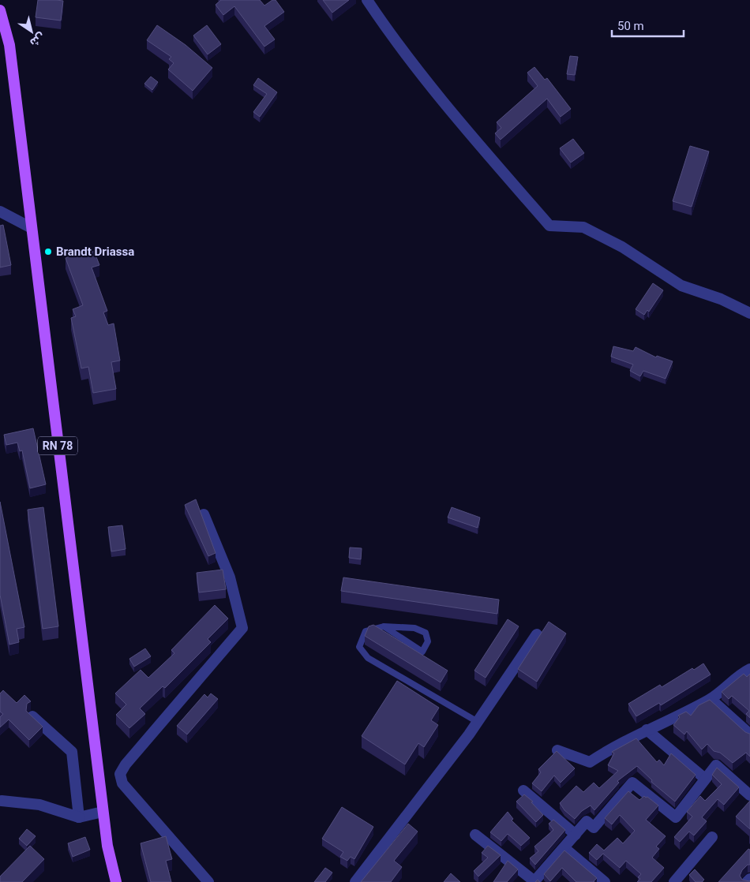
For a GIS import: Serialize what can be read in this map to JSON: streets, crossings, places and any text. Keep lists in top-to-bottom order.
{
  "streets": {
    "main road": ["RN 78"]
  },
  "places": ["Brandt Driassa"],
  "scale_bar": "50 m",
  "north": "bottom right"
}
